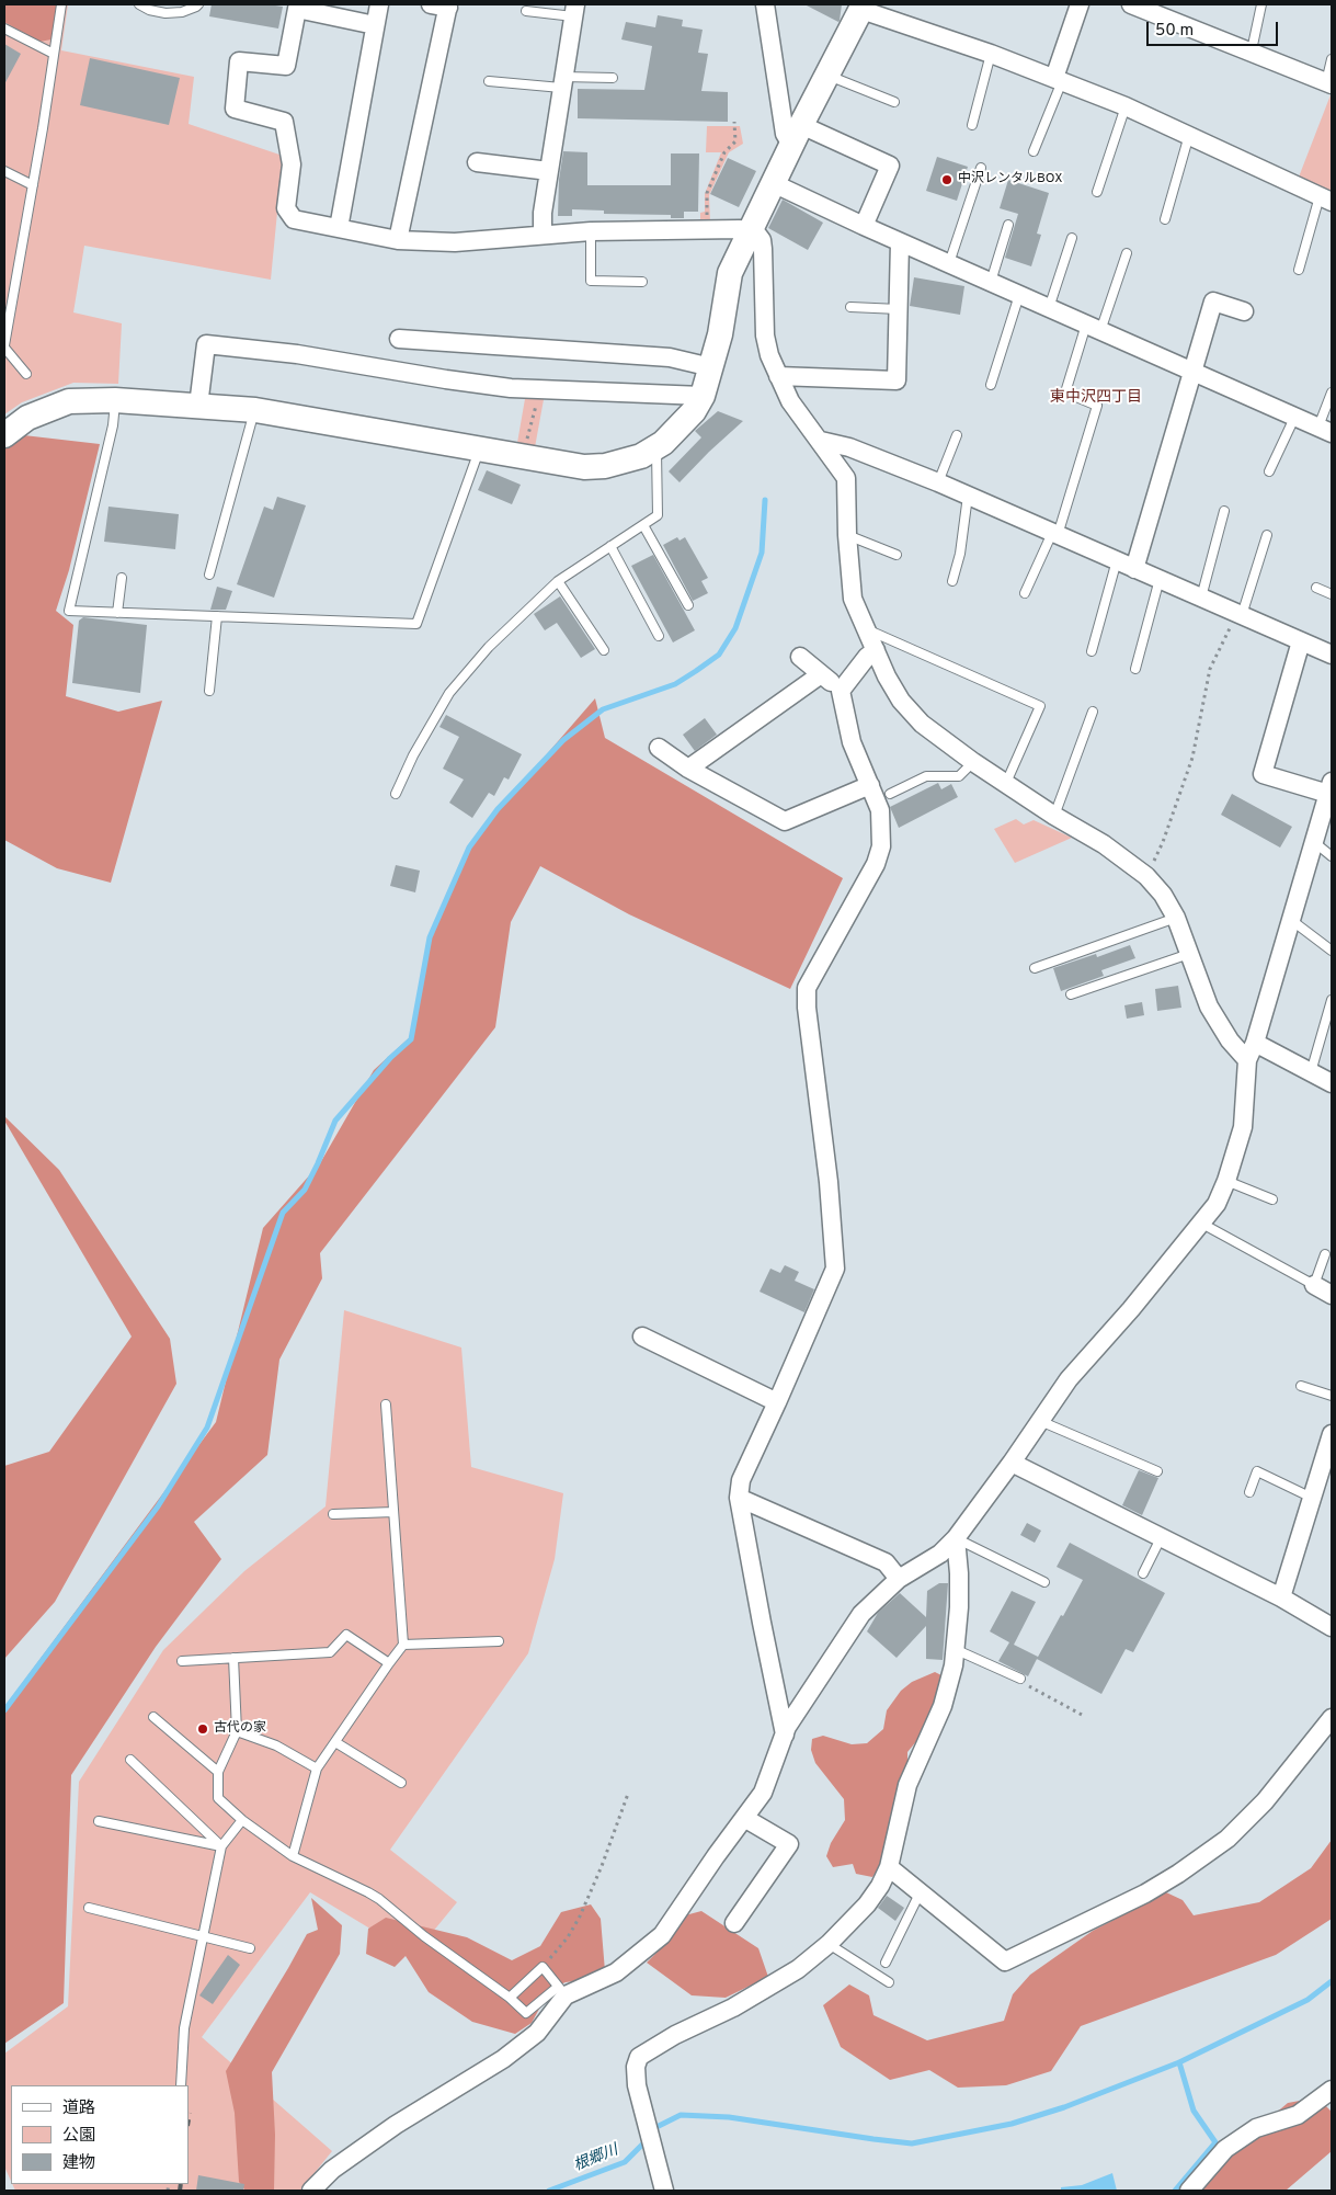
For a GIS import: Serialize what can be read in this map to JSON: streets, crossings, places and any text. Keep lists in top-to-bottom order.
{
  "districts": ["東中沢四丁目"],
  "water": ["根郷川"],
  "places": ["中沢レンタルBOX", "古代の家"],
  "legend": ["道路", "公園", "建物"],
  "scale_bar": "50 m"
}
